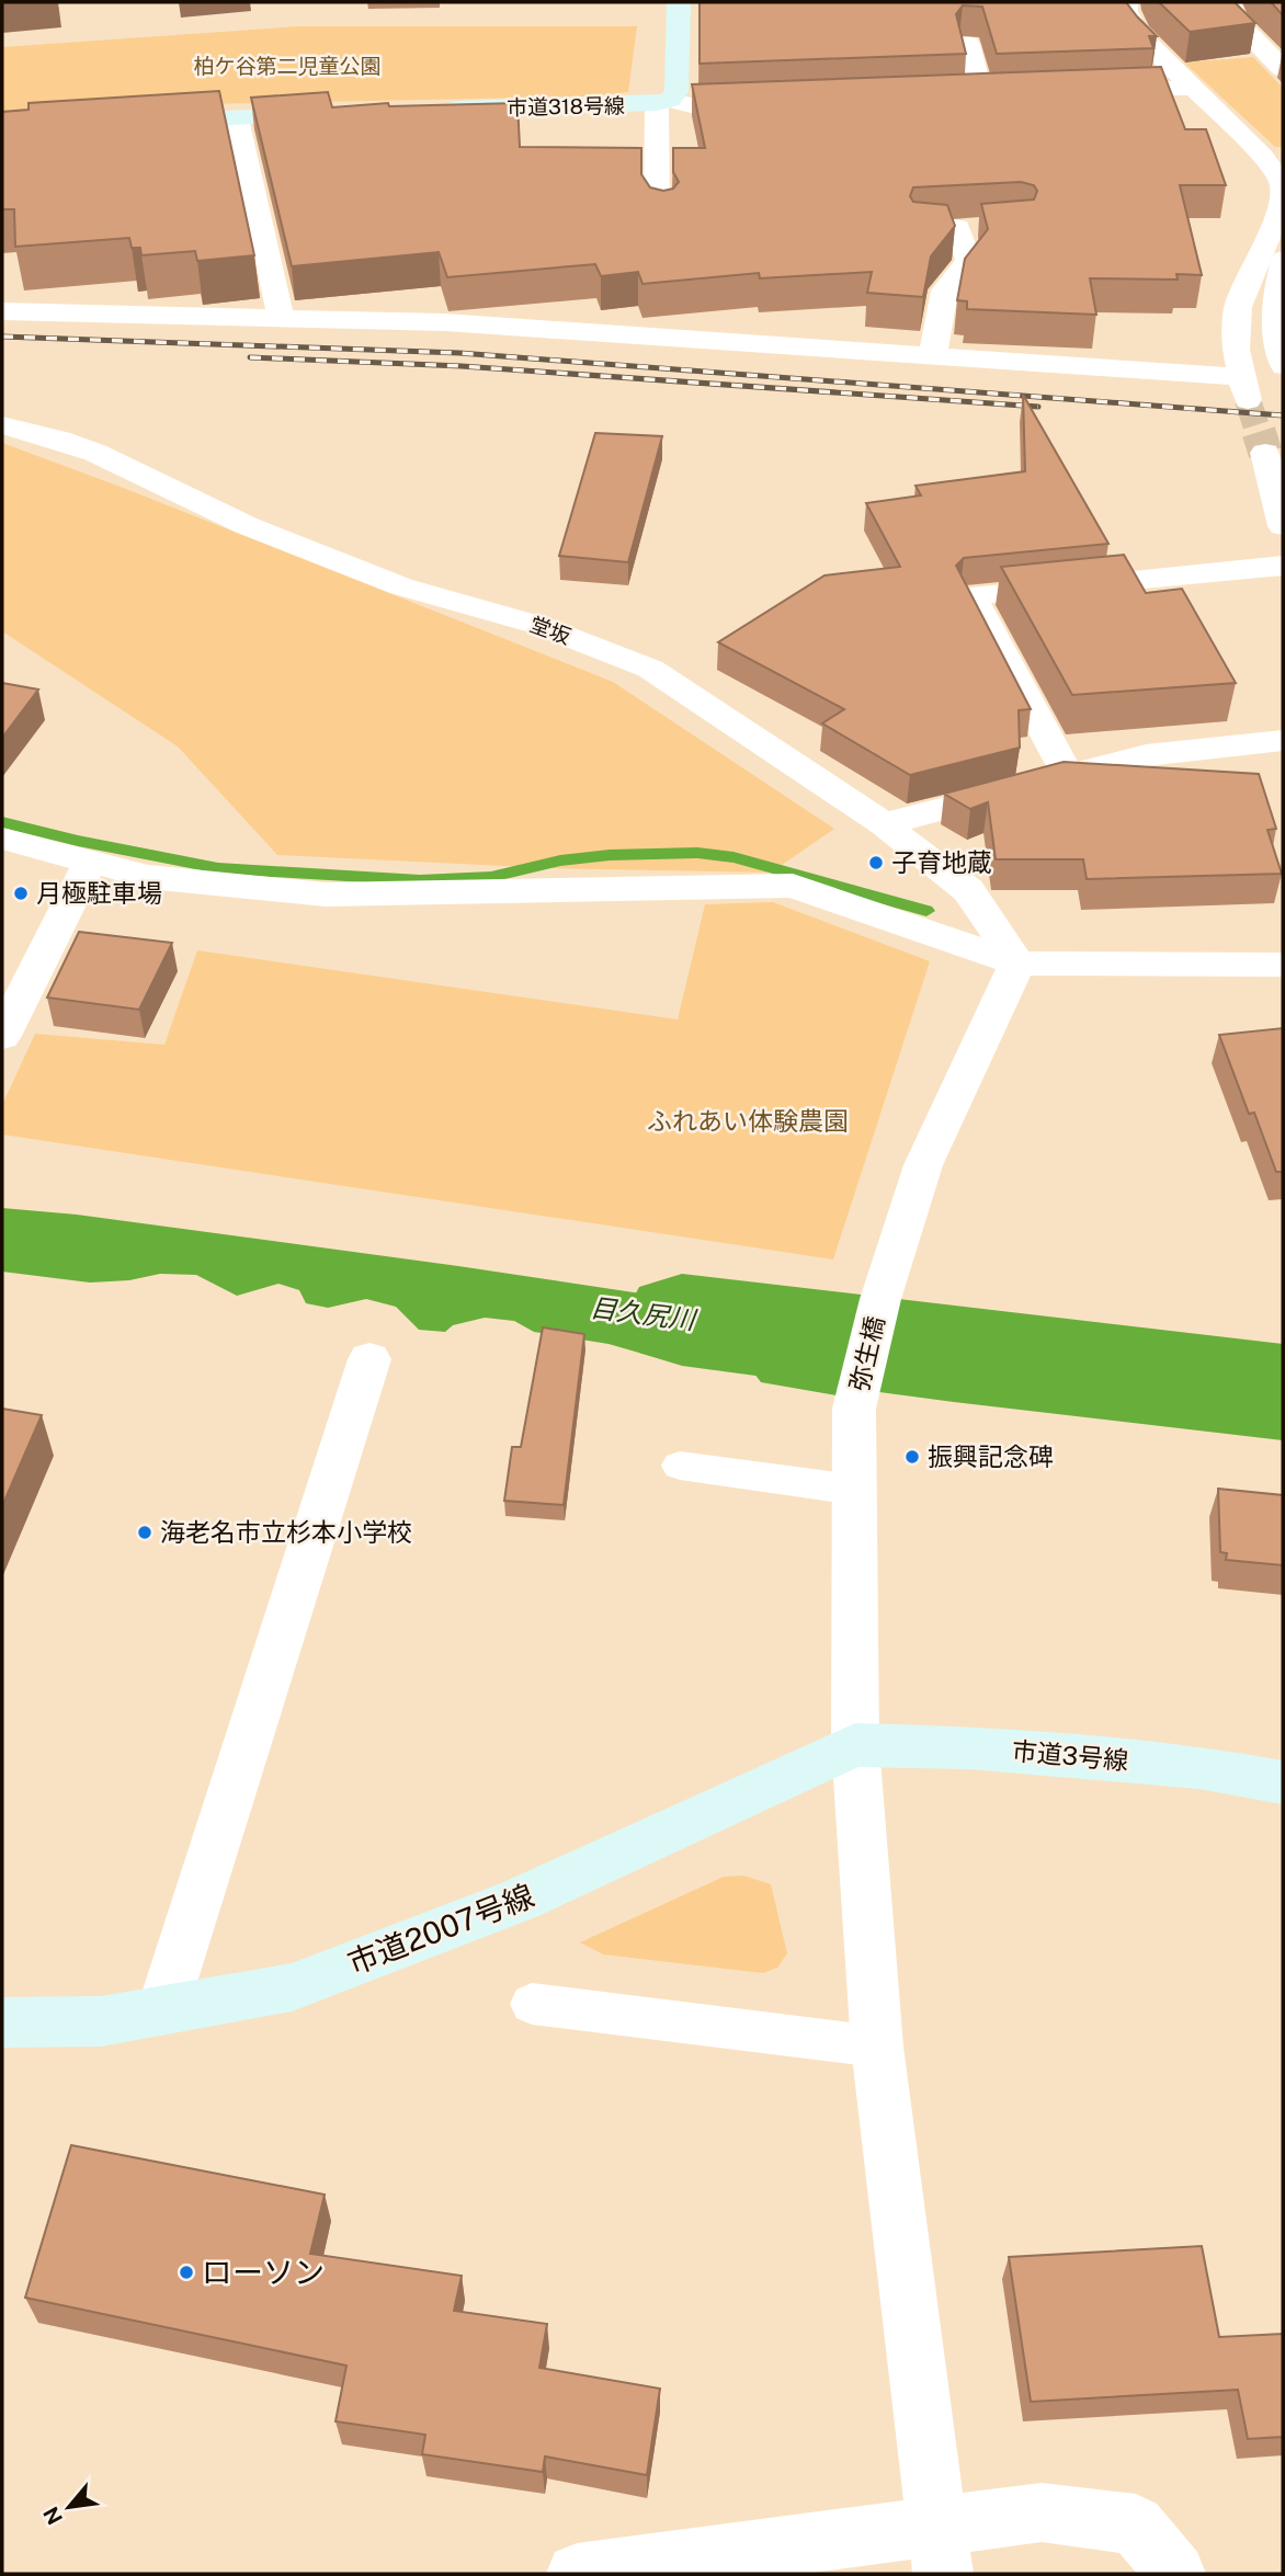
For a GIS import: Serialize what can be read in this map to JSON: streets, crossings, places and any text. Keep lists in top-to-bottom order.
{
  "streets": {
    "street": [
      "市道318号線",
      "堂坂",
      "弥生橋",
      "市道3号線",
      "市道2007号線"
    ]
  },
  "crossings": [
    ["堂坂", "弥生橋"],
    ["弥生橋", "市道3号線"],
    ["弥生橋", "市道2007号線"],
    ["市道3号線", "市道2007号線"]
  ],
  "water": ["目久尻川"],
  "parks": ["柏ケ谷第二児童公園", "ふれあい体験農園"],
  "places": [
    "子育地蔵",
    "月極駐車場",
    "振興記念碑",
    "海老名市立杉本小学校",
    "ローソン"
  ],
  "north": "bottom left"
}
